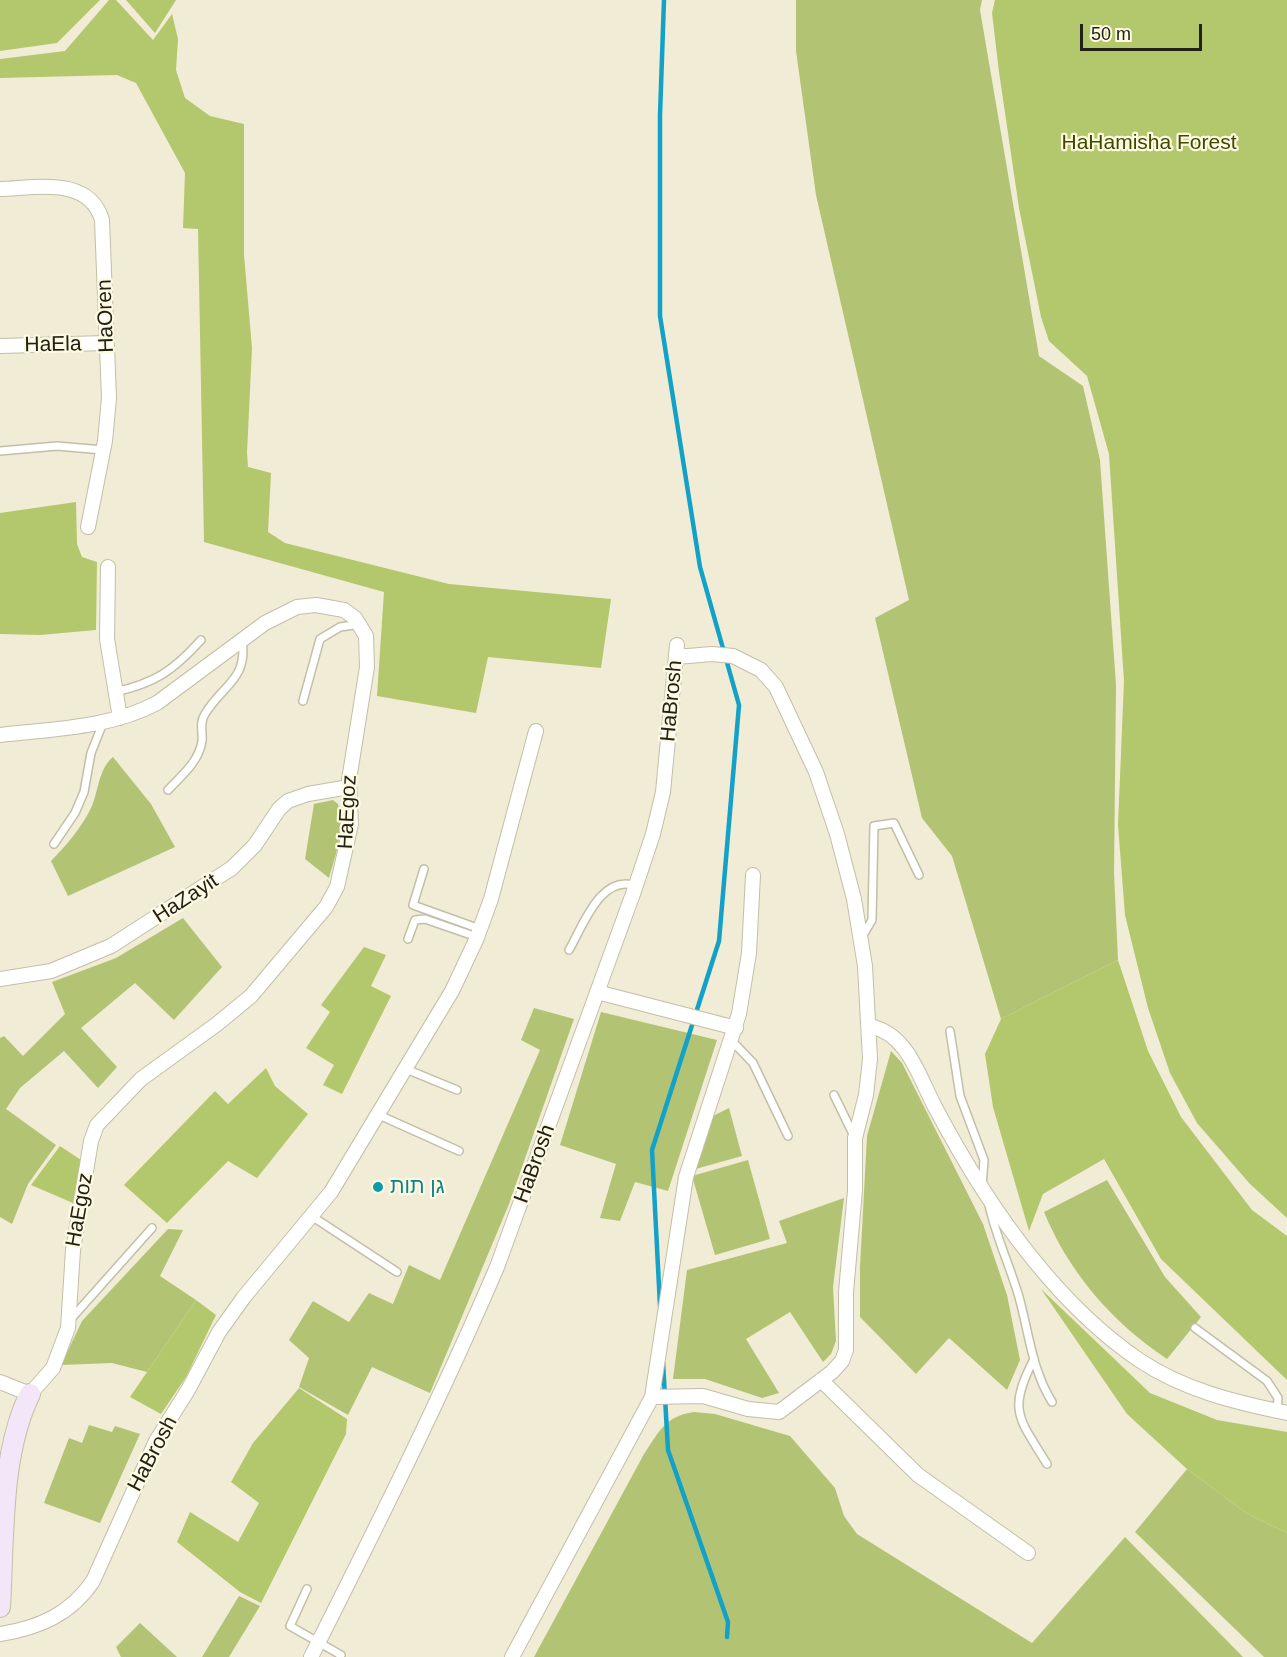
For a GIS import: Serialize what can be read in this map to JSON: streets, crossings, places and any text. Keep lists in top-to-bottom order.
{
  "streets": {
    "street": [
      "HaOren",
      "HaEla",
      "HaBrosh",
      "HaEgoz",
      "HaZayit"
    ]
  },
  "crossings": [
    ["HaOren", "HaEla"],
    ["HaEgoz", "HaZayit"]
  ],
  "parks": ["HaHamisha Forest"],
  "places": ["גן תות"],
  "scale_bar": "50 m"
}
